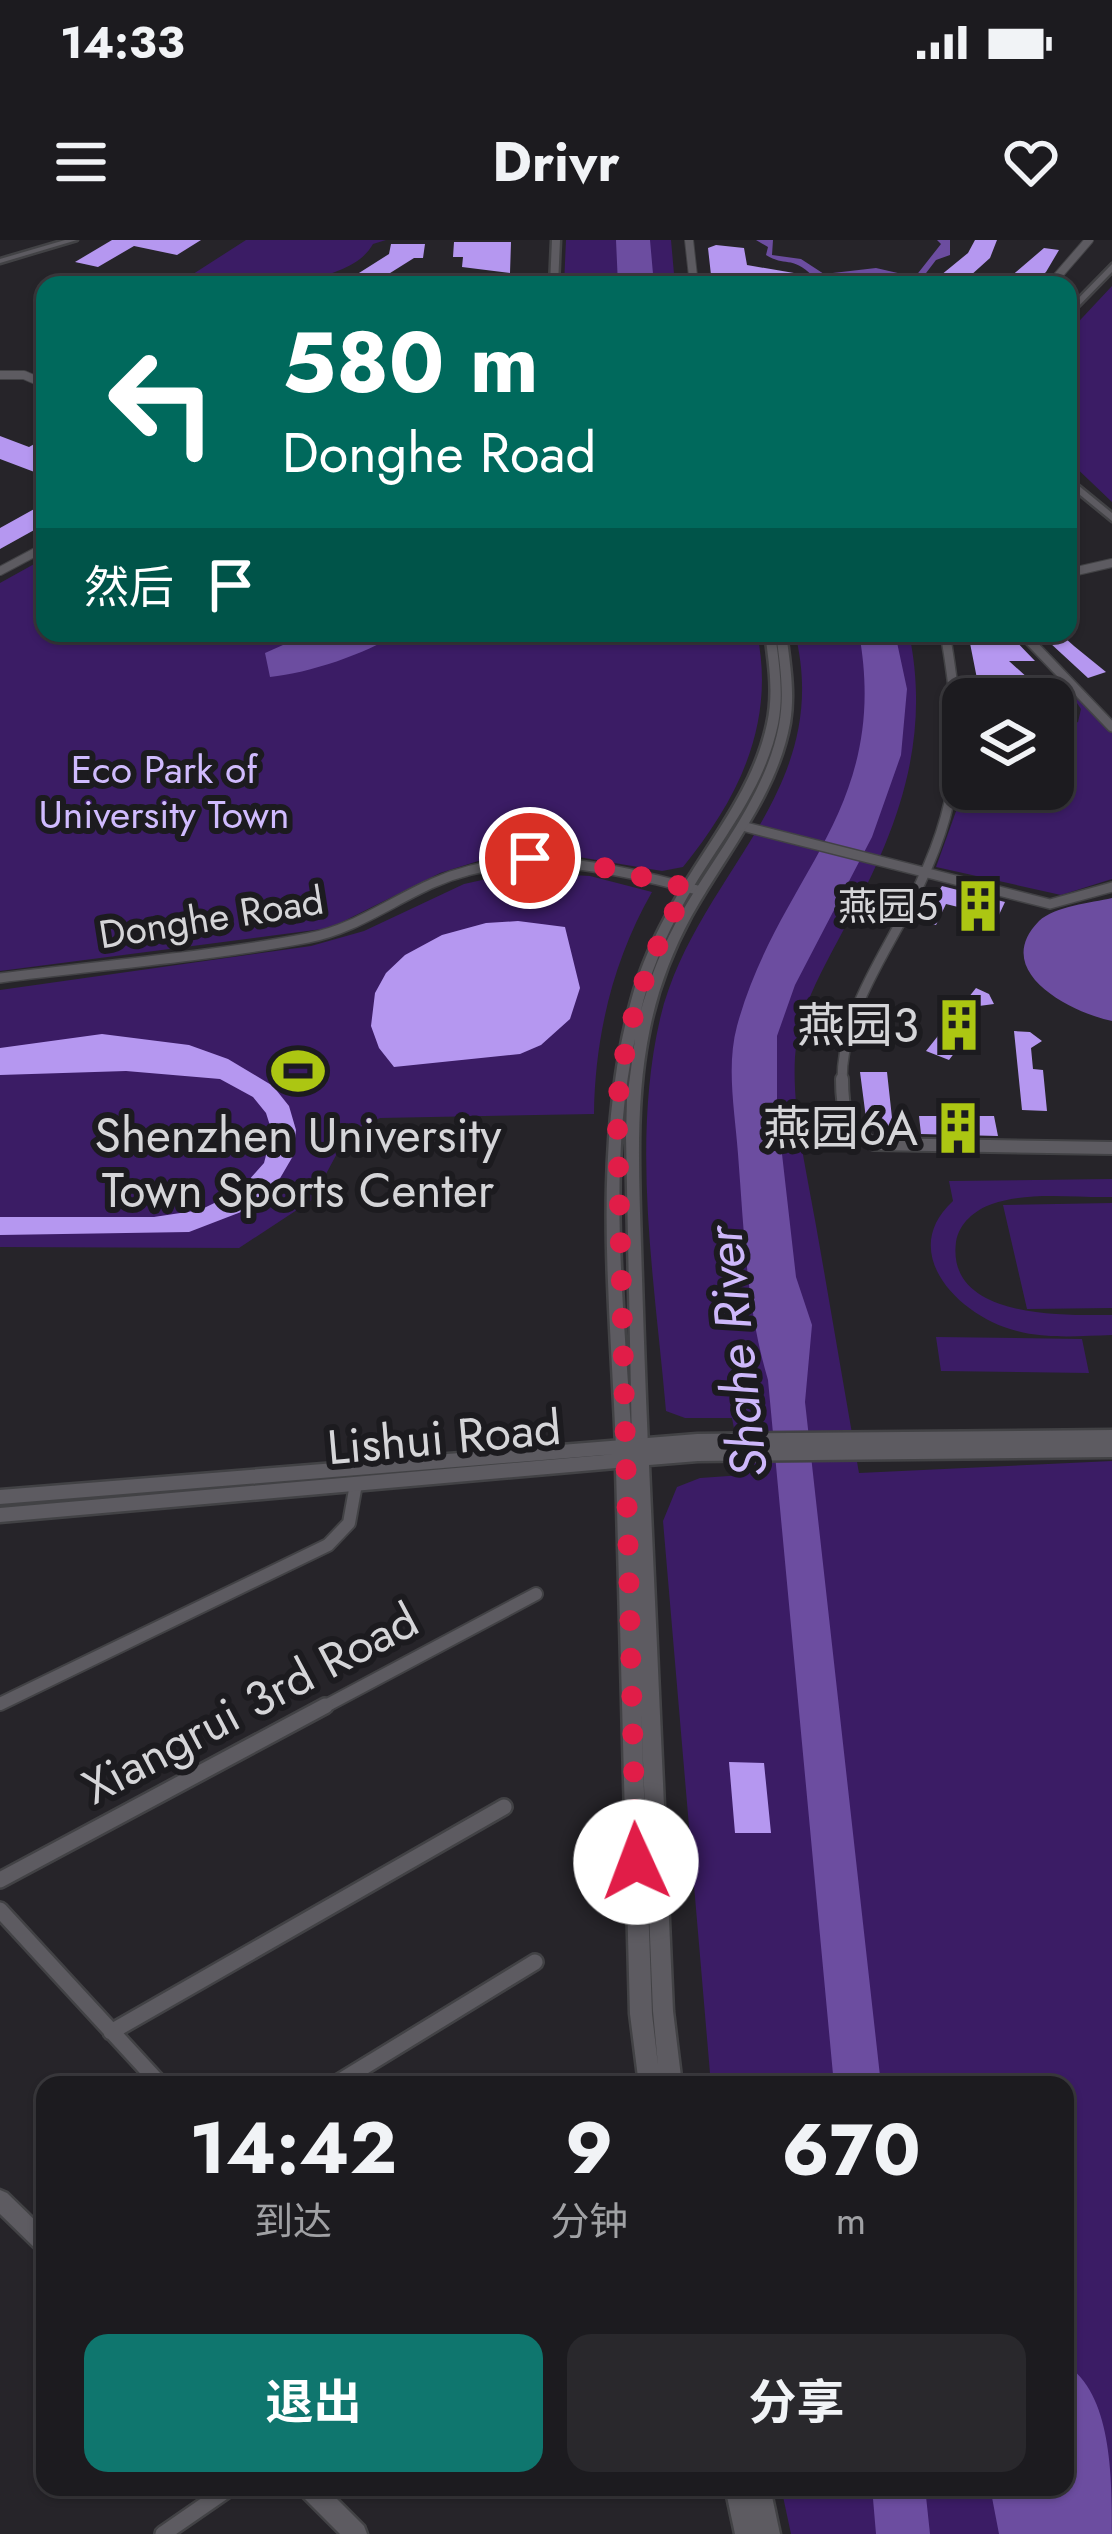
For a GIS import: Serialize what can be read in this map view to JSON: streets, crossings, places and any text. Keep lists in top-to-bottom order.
{
  "streets": {
    "main road": ["Lishui Road"],
    "street": ["Donghe Road", "Xiangrui 3rd Road"]
  },
  "water": ["Shahe River"],
  "parks": ["Eco Park of University Town"],
  "places": {
    "building": ["燕园5", "燕园3", "燕园6A"],
    "sports": ["Shenzhen University Town Sports Center"]
  },
  "page": {
    "status": "14:33",
    "header": "Drivr",
    "turn": ["580 m", "Donghe Road"],
    "then": "然后",
    "eta": [
      "14:42",
      "到达",
      "9",
      "分钟",
      "670",
      "m"
    ],
    "buttons": ["退出", "分享"]
  }
}
